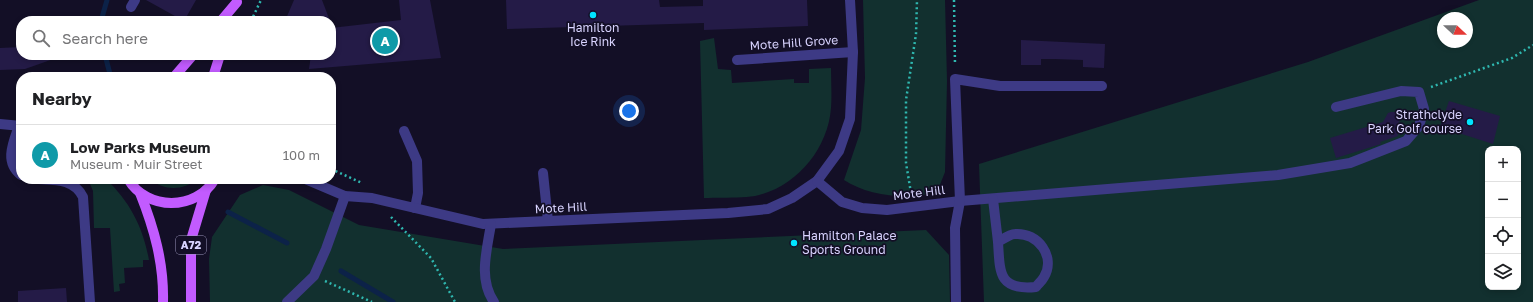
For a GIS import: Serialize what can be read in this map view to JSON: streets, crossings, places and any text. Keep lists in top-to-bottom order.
{
  "streets": {
    "main road": ["A72"],
    "street": ["Mote Hill Grove", "Mote Hill"]
  },
  "crossings": [
    ["Mote Hill Grove", "Mote Hill"]
  ],
  "places": ["Hamilton Ice Rink", "Strathclyde Park Golf course", "Hamilton Palace Sports Ground"],
  "north": "right",
  "page": {
    "search": "Search here",
    "pins": "A",
    "heading": "Nearby",
    "list": [
      {
        "mark": "A",
        "name": "Low Parks Museum",
        "note": "Museum · Muir Street",
        "value": "100 m"
      }
    ],
    "map_buttons": ["+", "−"]
  }
}
